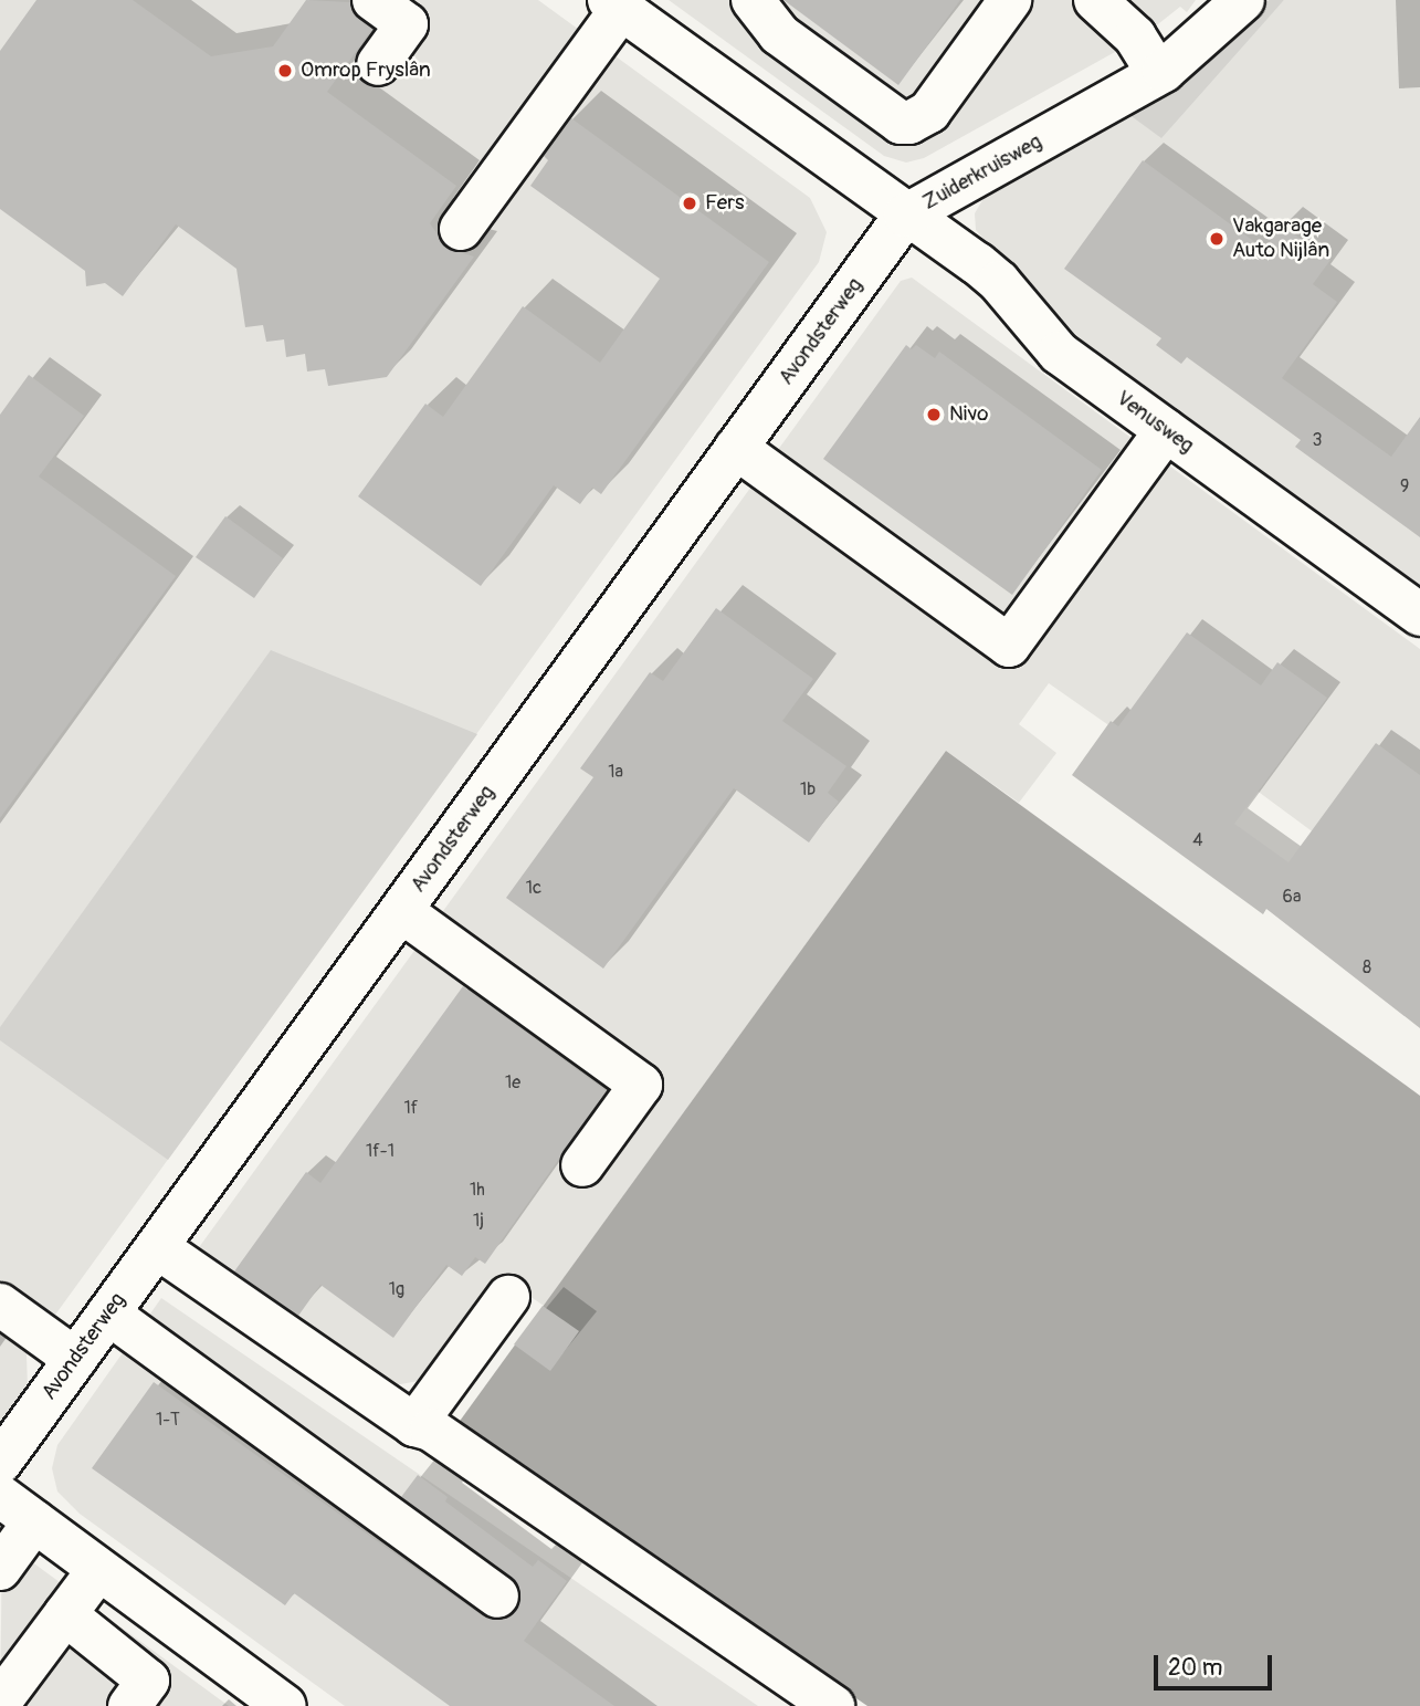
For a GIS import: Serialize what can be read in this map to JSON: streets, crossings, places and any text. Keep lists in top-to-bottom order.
{
  "streets": {
    "street": ["Zuiderkruisweg", "Avondsterweg", "Venusweg"]
  },
  "crossings": [
    ["Zuiderkruisweg", "Avondsterweg"],
    ["Zuiderkruisweg", "Venusweg"],
    ["Avondsterweg", "Venusweg"]
  ],
  "places": [
    "Omrop Fryslân",
    "Fers",
    "Vakgarage Auto Nijlân",
    "Nivo"
  ],
  "house_numbers": [
    "3",
    "9",
    "1a",
    "1b",
    "4",
    "1c",
    "6a",
    "8",
    "1e",
    "1f",
    "1f-1",
    "1h",
    "1j",
    "1g",
    "1-T"
  ],
  "scale_bar": "20 m"
}
